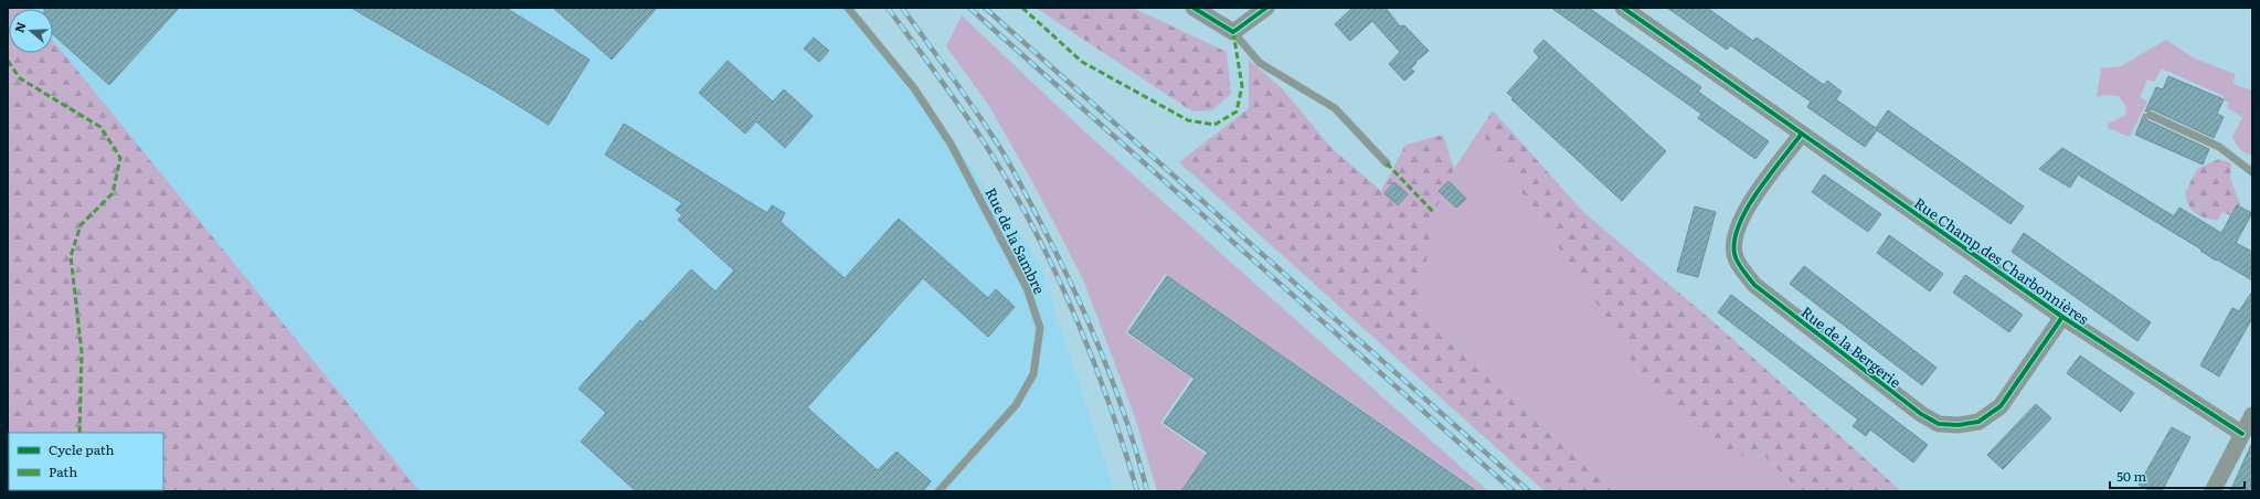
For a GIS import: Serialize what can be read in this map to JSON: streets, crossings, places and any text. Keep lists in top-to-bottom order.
{
  "streets": {
    "street": ["Rue Champ des Charbonnières", "Rue de la Bergerie"],
    "lane": ["Rue de la Sambre"]
  },
  "crossings": [
    ["Rue Champ des Charbonnières", "Rue de la Bergerie"]
  ],
  "legend": ["Cycle path", "Path"],
  "scale_bar": "50 m",
  "north": "left"
}
